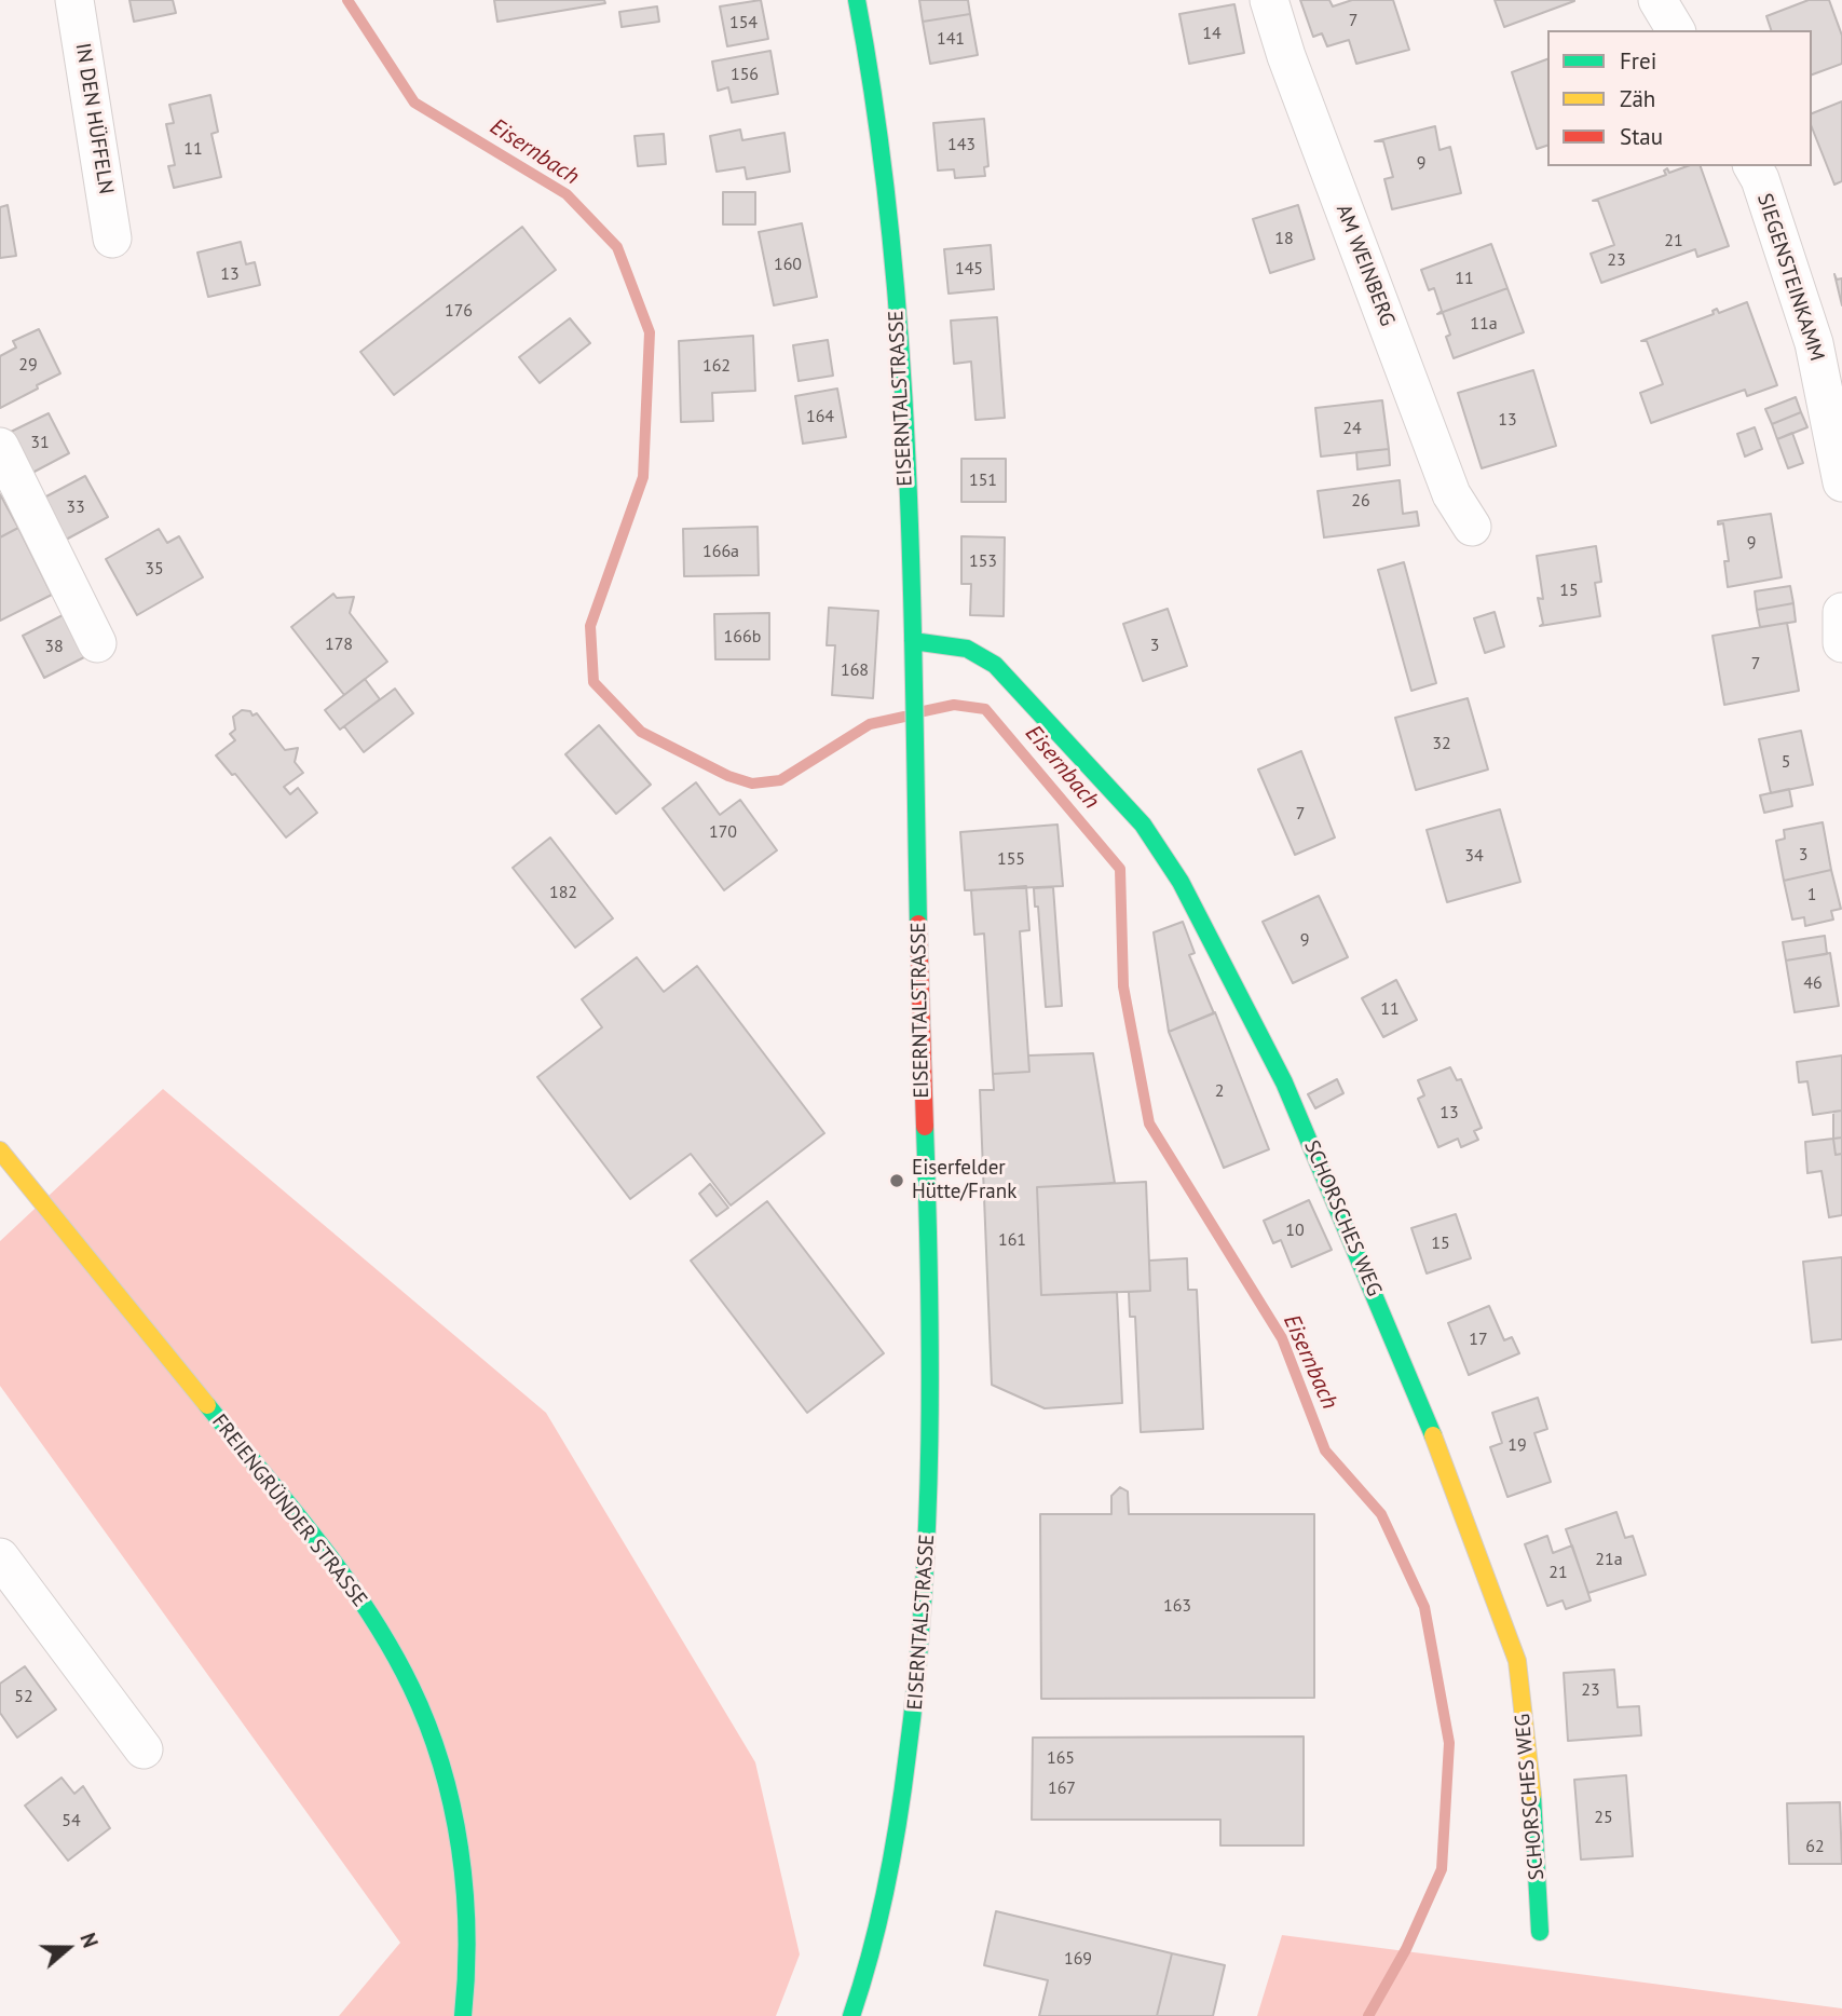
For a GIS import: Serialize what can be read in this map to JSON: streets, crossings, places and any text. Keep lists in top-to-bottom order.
{
  "streets": {
    "main road": ["EISERNTALSTRASSE", "SCHORSCHES WEG", "FREIENGRÜNDER STRASSE"],
    "street": ["IN DEN HÜFFELN", "AM WEINBERG", "SIEGENSTEINKAMM"]
  },
  "crossings": [
    ["EISERNTALSTRASSE", "SCHORSCHES WEG"]
  ],
  "water": ["Eisernbach"],
  "places": ["Eiserfelder Hütte/Frank"],
  "house_numbers": [
    "7",
    "154",
    "14",
    "141",
    "156",
    "143",
    "11",
    "9",
    "18",
    "21",
    "23",
    "160",
    "145",
    "13",
    "11",
    "176",
    "11a",
    "29",
    "162",
    "164",
    "13",
    "24",
    "31",
    "151",
    "26",
    "33",
    "9",
    "166a",
    "153",
    "35",
    "15",
    "166b",
    "178",
    "3",
    "38",
    "7",
    "168",
    "32",
    "5",
    "7",
    "170",
    "3",
    "34",
    "155",
    "182",
    "1",
    "9",
    "46",
    "11",
    "2",
    "13",
    "10",
    "161",
    "15",
    "17",
    "19",
    "21a",
    "21",
    "163",
    "23",
    "52",
    "165",
    "167",
    "25",
    "54",
    "62",
    "169"
  ],
  "legend": ["Frei", "Zäh", "Stau"],
  "north": "right"
}
